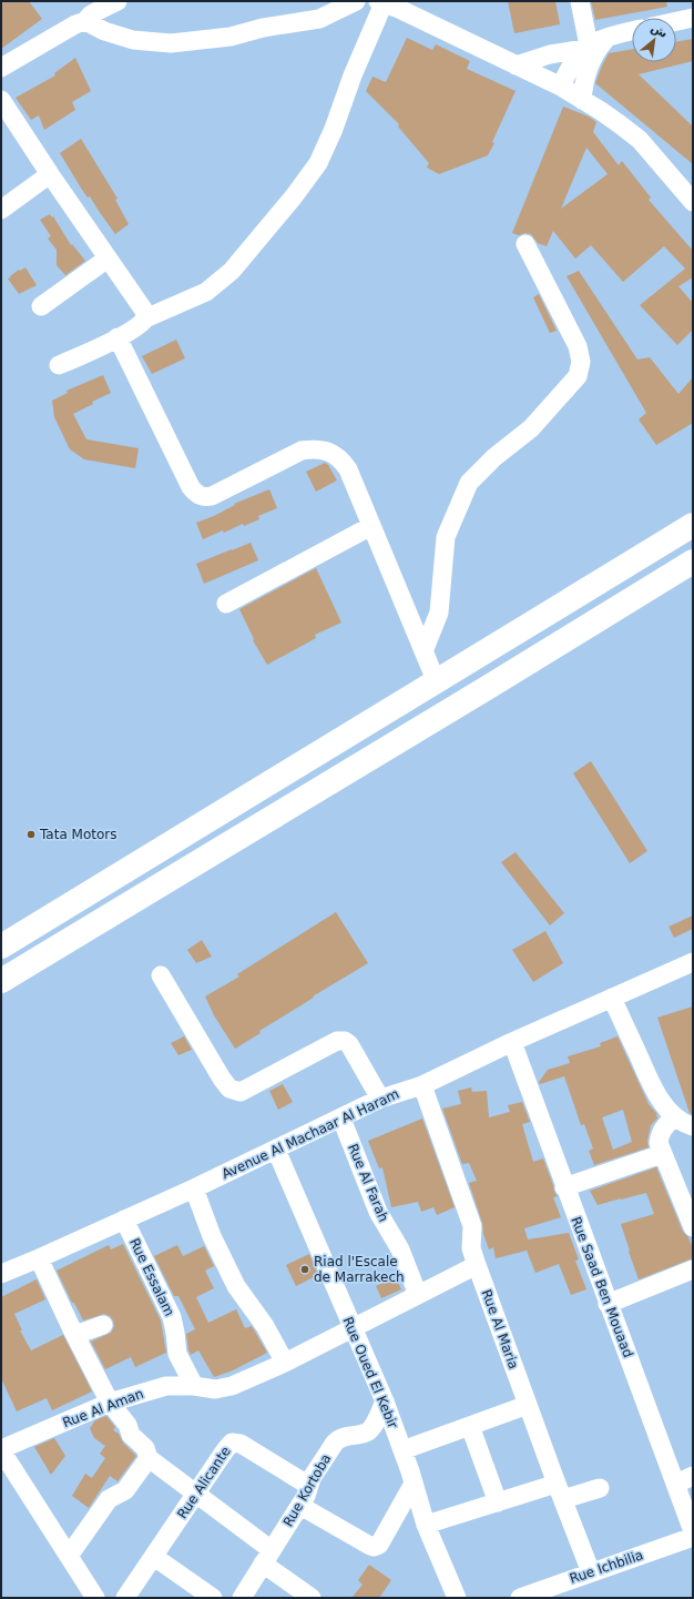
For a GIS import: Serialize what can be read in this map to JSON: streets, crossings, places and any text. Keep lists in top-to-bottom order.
{
  "streets": {
    "street": [
      "Avenue Al Machaar Al Haram",
      "Rue Al Farah",
      "Rue Essalam",
      "Rue Saad Ben Mouaad",
      "Rue Al Maria",
      "Rue Oued El Kebir",
      "Rue Al Aman",
      "Rue Alicante",
      "Rue Kortoba",
      "Rue Ichbilia"
    ]
  },
  "crossings": [
    ["Avenue Al Machaar Al Haram", "Rue Al Farah"],
    ["Avenue Al Machaar Al Haram", "Rue Essalam"],
    ["Avenue Al Machaar Al Haram", "Rue Saad Ben Mouaad"],
    ["Avenue Al Machaar Al Haram", "Rue Al Maria"],
    ["Avenue Al Machaar Al Haram", "Rue Oued El Kebir"],
    ["Rue Al Farah", "Rue Al Aman"],
    ["Rue Essalam", "Rue Al Aman"],
    ["Rue Al Maria", "Rue Al Aman"],
    ["Rue Al Maria", "Rue Ichbilia"],
    ["Rue Oued El Kebir", "Rue Al Aman"],
    ["Rue Oued El Kebir", "Rue Kortoba"],
    ["Rue Alicante", "Rue Kortoba"]
  ],
  "places": ["Tata Motors", "Riad l'Escale de Marrakech"],
  "north": "top right"
}
